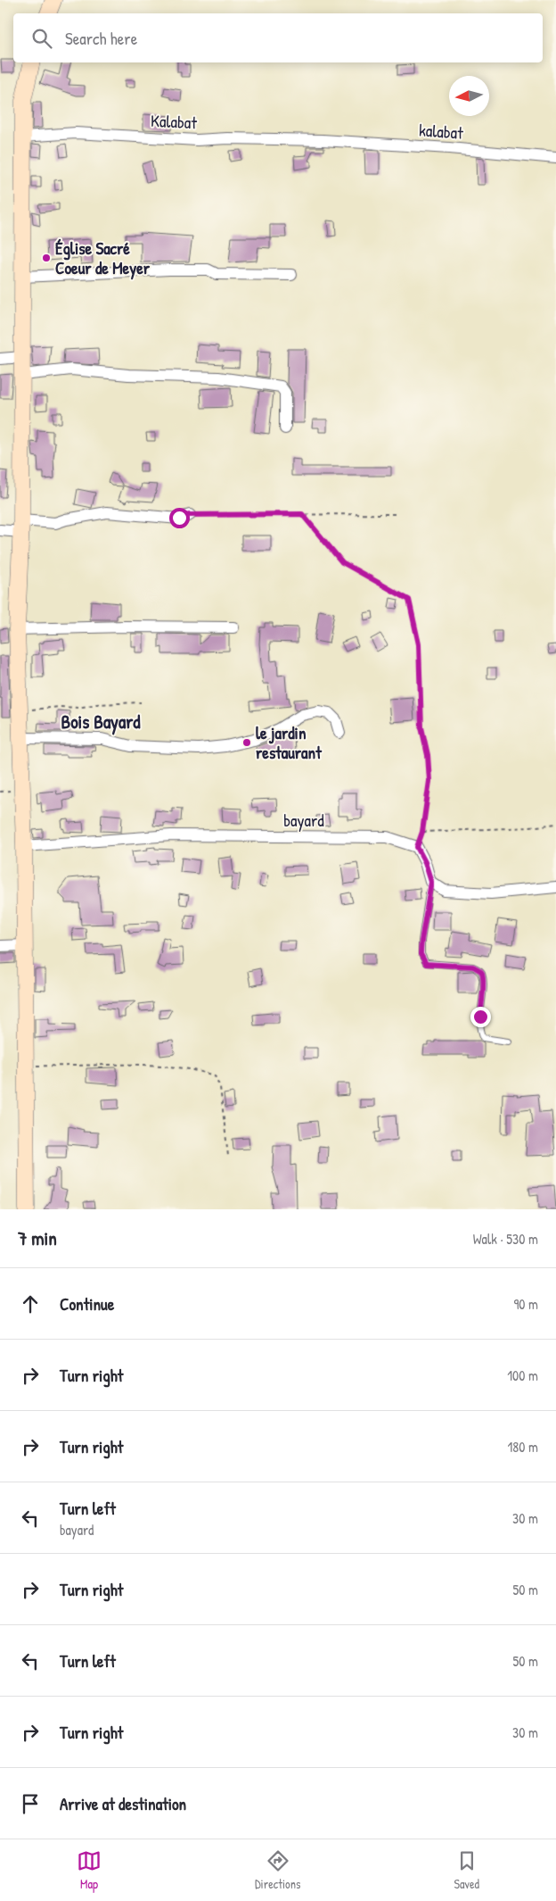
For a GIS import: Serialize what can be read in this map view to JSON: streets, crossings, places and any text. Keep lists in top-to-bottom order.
{
  "streets": {
    "street": ["Kalabat", "kalabat", "bayard"]
  },
  "crossings": [
    ["Kalabat", "kalabat"]
  ],
  "districts": ["Bois Bayard"],
  "places": ["Église Sacré Coeur de Meyer", "le jardin restaurant"],
  "north": "left",
  "page": {
    "search": "Search here",
    "heading": ["7 min", "Walk · 530 m"],
    "list": [
      ["Continue", "90 m"],
      ["Turn right", "100 m"],
      ["Turn right", "180 m"],
      ["Turn left", "bayard", "30 m"],
      ["Turn right", "50 m"],
      ["Turn left", "50 m"],
      ["Turn right", "30 m"],
      "Arrive at destination"
    ],
    "nav": ["Map", "Directions", "Saved"]
  }
}
